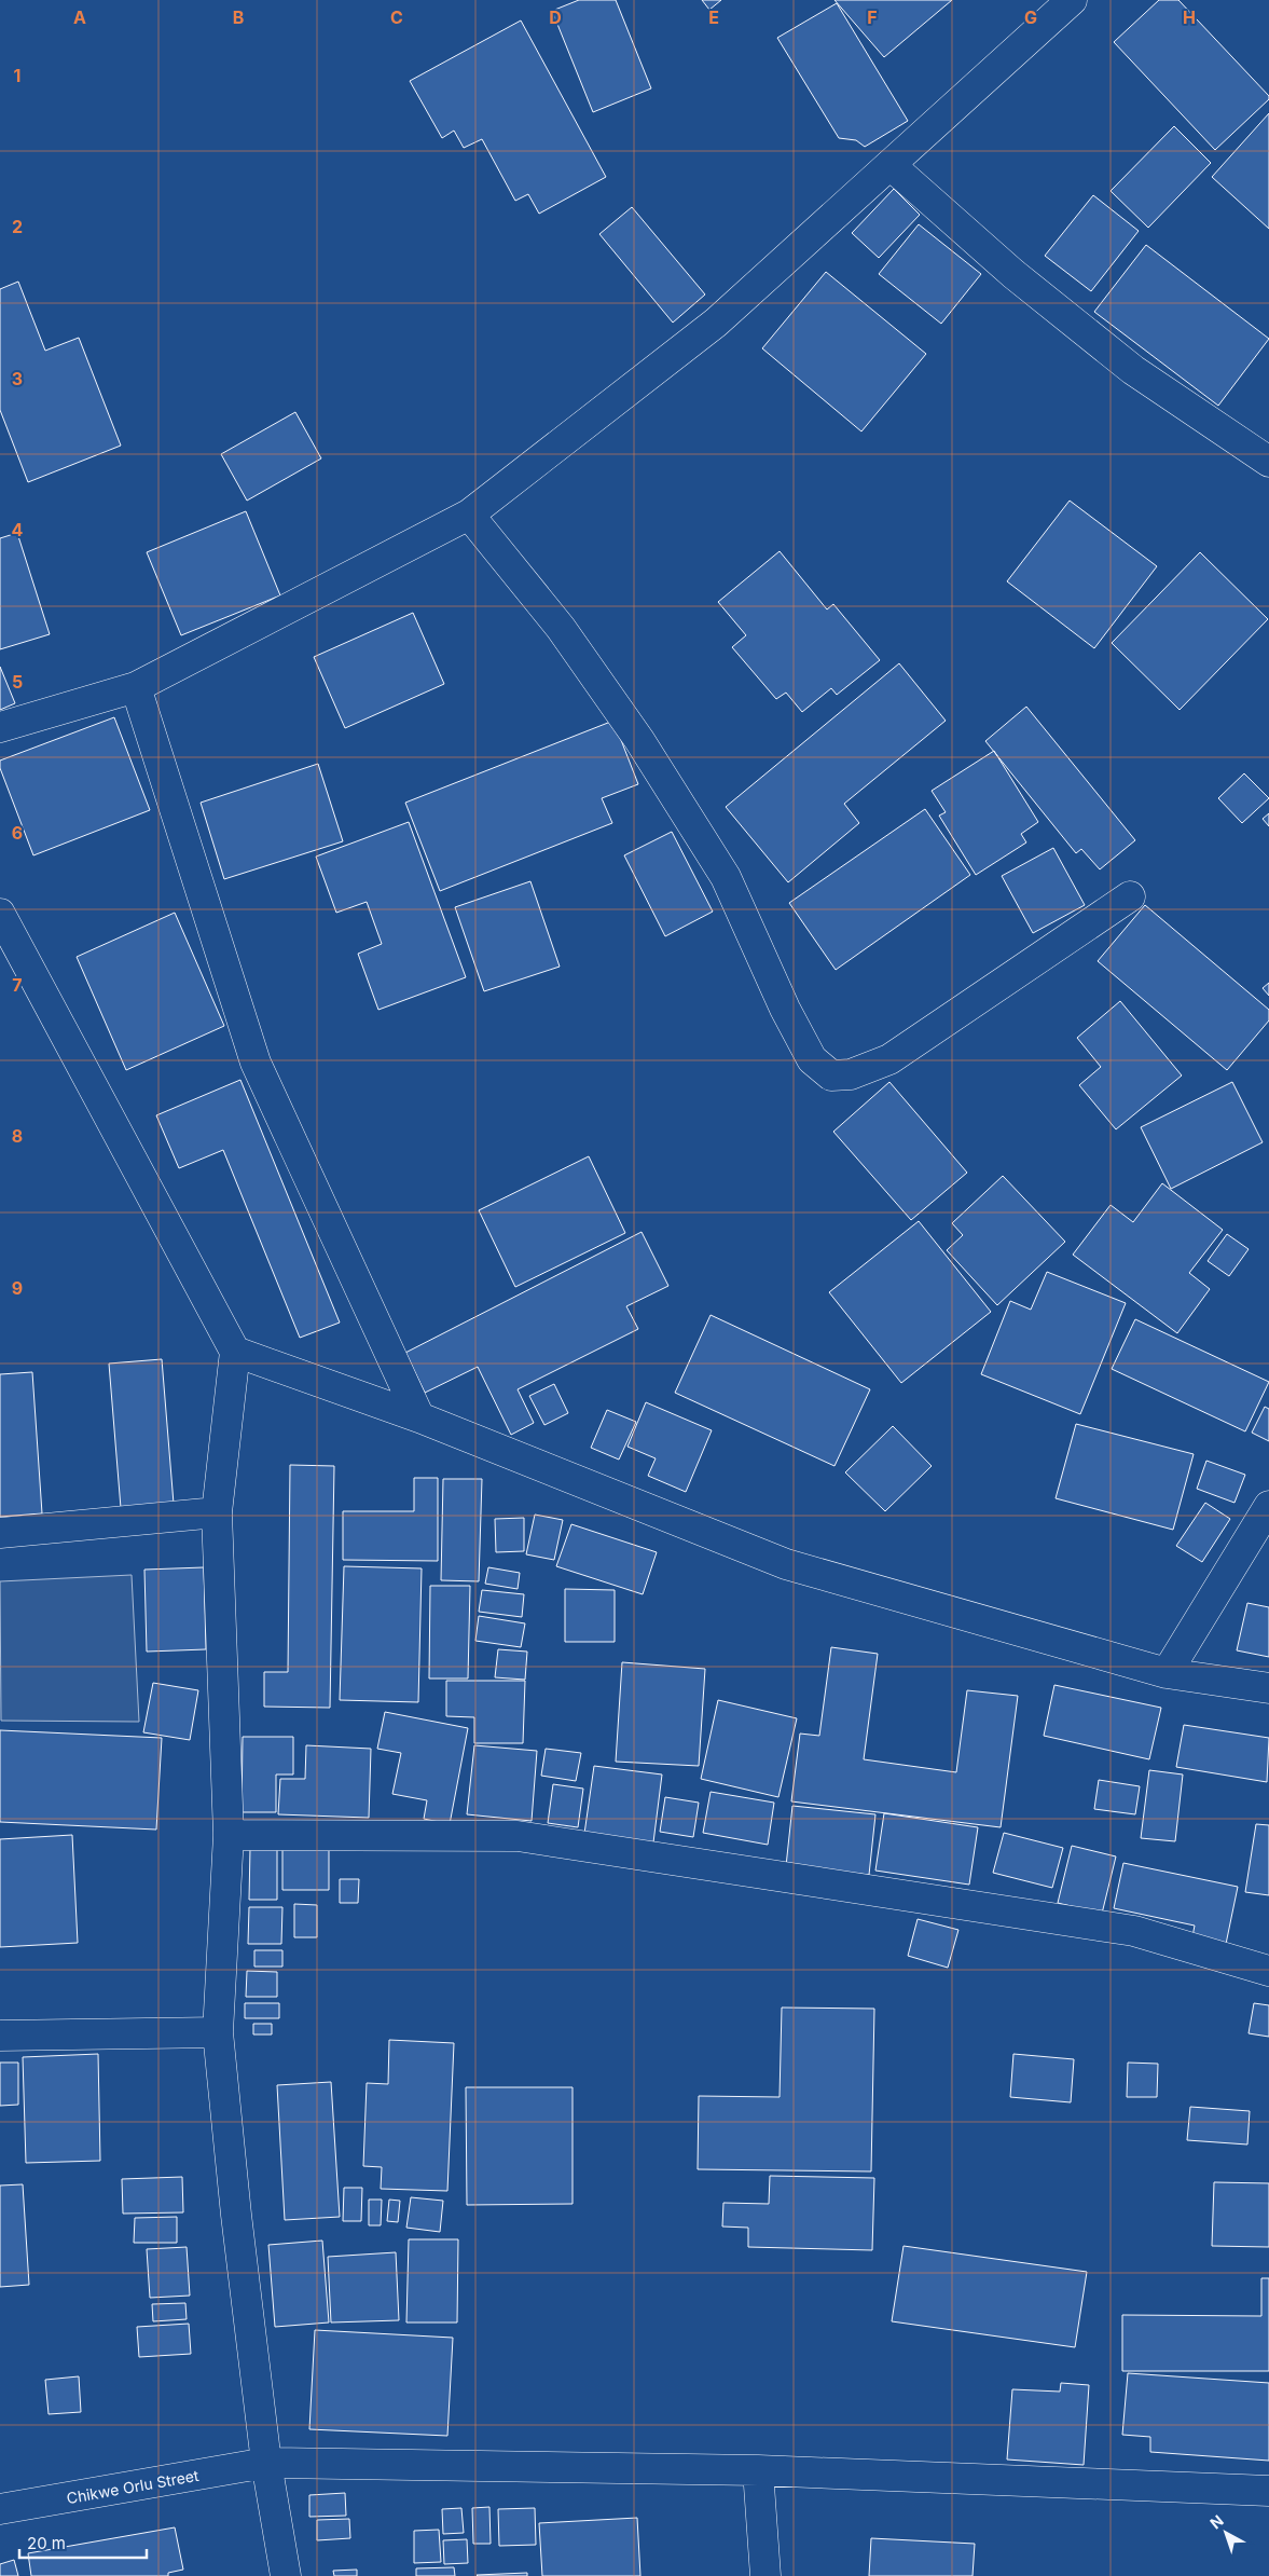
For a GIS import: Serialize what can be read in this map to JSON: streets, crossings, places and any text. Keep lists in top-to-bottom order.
{
  "streets": {
    "street": ["Chikwe Orlu Street"]
  },
  "scale_bar": "20 m",
  "north": "top left",
  "grid": {
    "columns": [
      "A",
      "B",
      "C",
      "D",
      "E",
      "F",
      "G",
      "H"
    ],
    "rows": [
      "1",
      "2",
      "3",
      "4",
      "5",
      "6",
      "7",
      "8",
      "9"
    ]
  }
}
